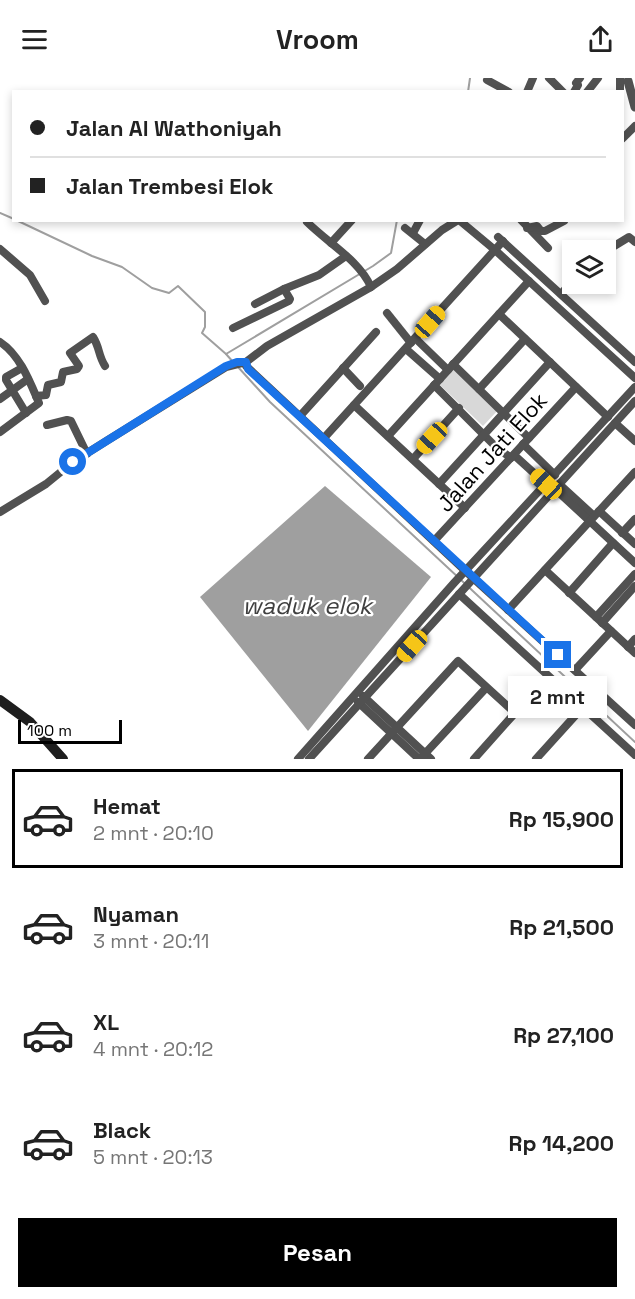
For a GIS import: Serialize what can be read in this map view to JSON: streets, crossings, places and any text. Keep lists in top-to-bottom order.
{
  "streets": {
    "street": ["Jalan Jati Elok"]
  },
  "water": ["waduk elok"],
  "scale_bar": "100 m",
  "page": {
    "header": "Vroom",
    "banner": ["Jalan Al Wathoniyah", "Jalan Trembesi Elok"],
    "bubble": "2 mnt",
    "scale": "100 m",
    "list": [
      {
        "name": "Hemat",
        "note": "2 mnt · 20:10",
        "value": "Rp 15,900"
      },
      {
        "name": "Nyaman",
        "note": "3 mnt · 20:11",
        "value": "Rp 21,500"
      },
      {
        "name": "XL",
        "note": "4 mnt · 20:12",
        "value": "Rp 27,100"
      },
      {
        "name": "Black",
        "note": "5 mnt · 20:13",
        "value": "Rp 14,200"
      }
    ],
    "buttons": "Pesan"
  }
}
